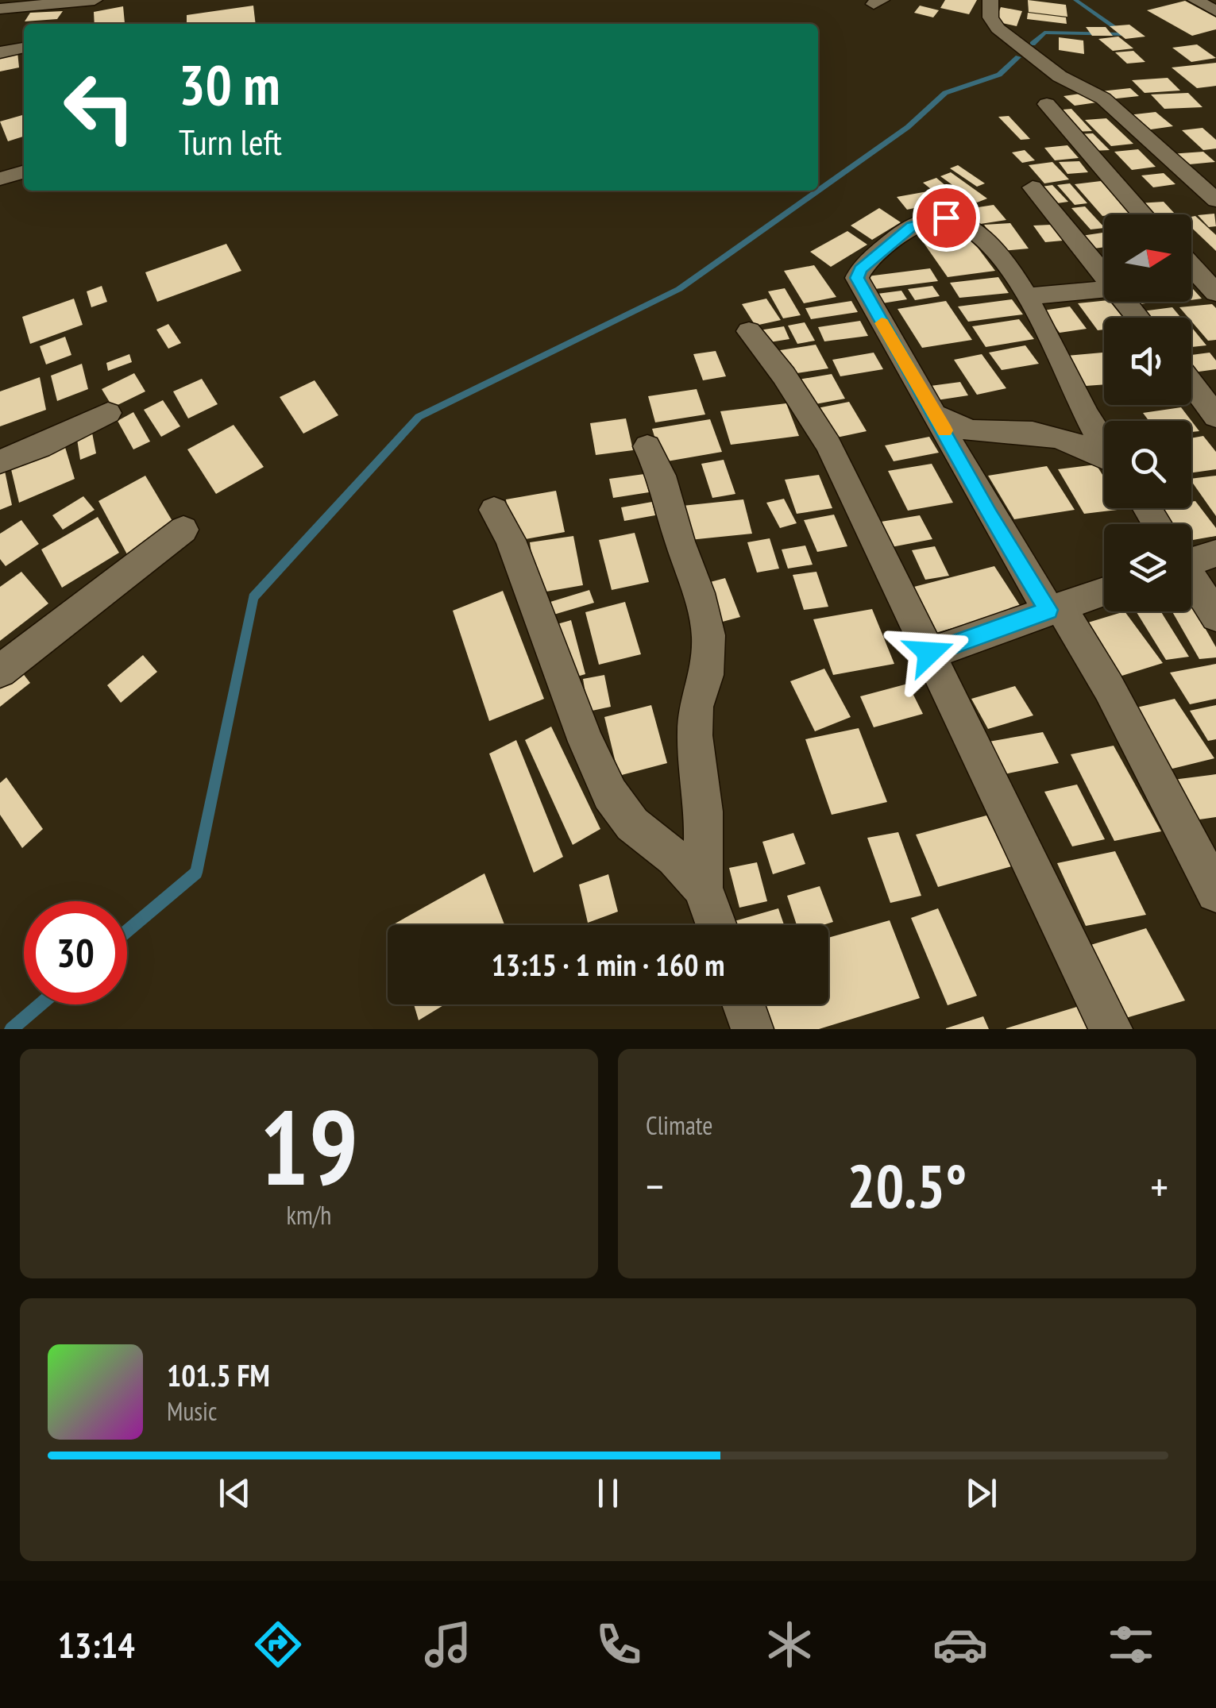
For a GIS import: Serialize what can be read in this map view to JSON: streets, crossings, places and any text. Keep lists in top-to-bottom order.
{
  "north": "right",
  "page": {
    "turn": ["30 m", "Turn left"],
    "limit": "30",
    "trip": "13:15 · 1 min · 160 m",
    "tile": [
      ["19", "km/h"],
      "Climate"
    ],
    "heat": ["−", "20.5°", "+"],
    "song": ["101.5 FM", "Music"],
    "tabs": "13:14"
  }
}
